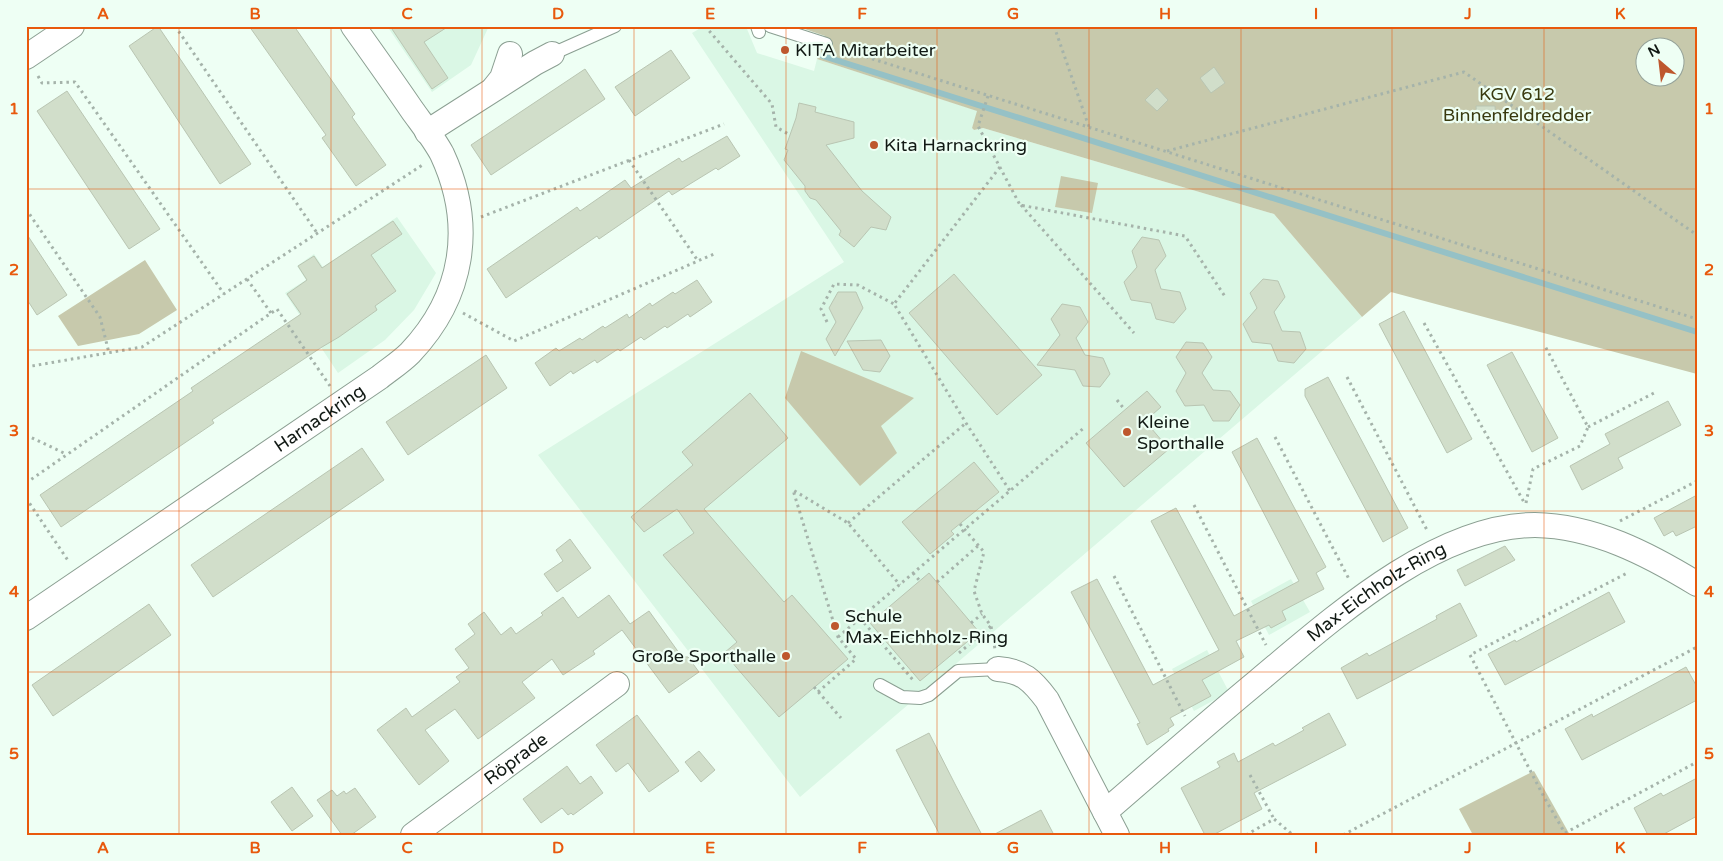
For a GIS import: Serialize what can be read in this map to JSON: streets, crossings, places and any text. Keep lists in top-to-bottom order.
{
  "streets": {
    "street": ["Harnackring", "Max-Eichholz-Ring", "Röprade"]
  },
  "parks": ["KGV 612 Binnenfeldredder"],
  "places": [
    "KITA Mitarbeiter",
    "Kita Harnackring",
    "Kleine Sporthalle",
    "Schule Max-Eichholz-Ring",
    "Große Sporthalle"
  ],
  "north": "top left",
  "grid": {
    "columns": [
      "A",
      "B",
      "C",
      "D",
      "E",
      "F",
      "G",
      "H",
      "I",
      "J",
      "K"
    ],
    "rows": [
      "1",
      "2",
      "3",
      "4",
      "5"
    ]
  }
}
